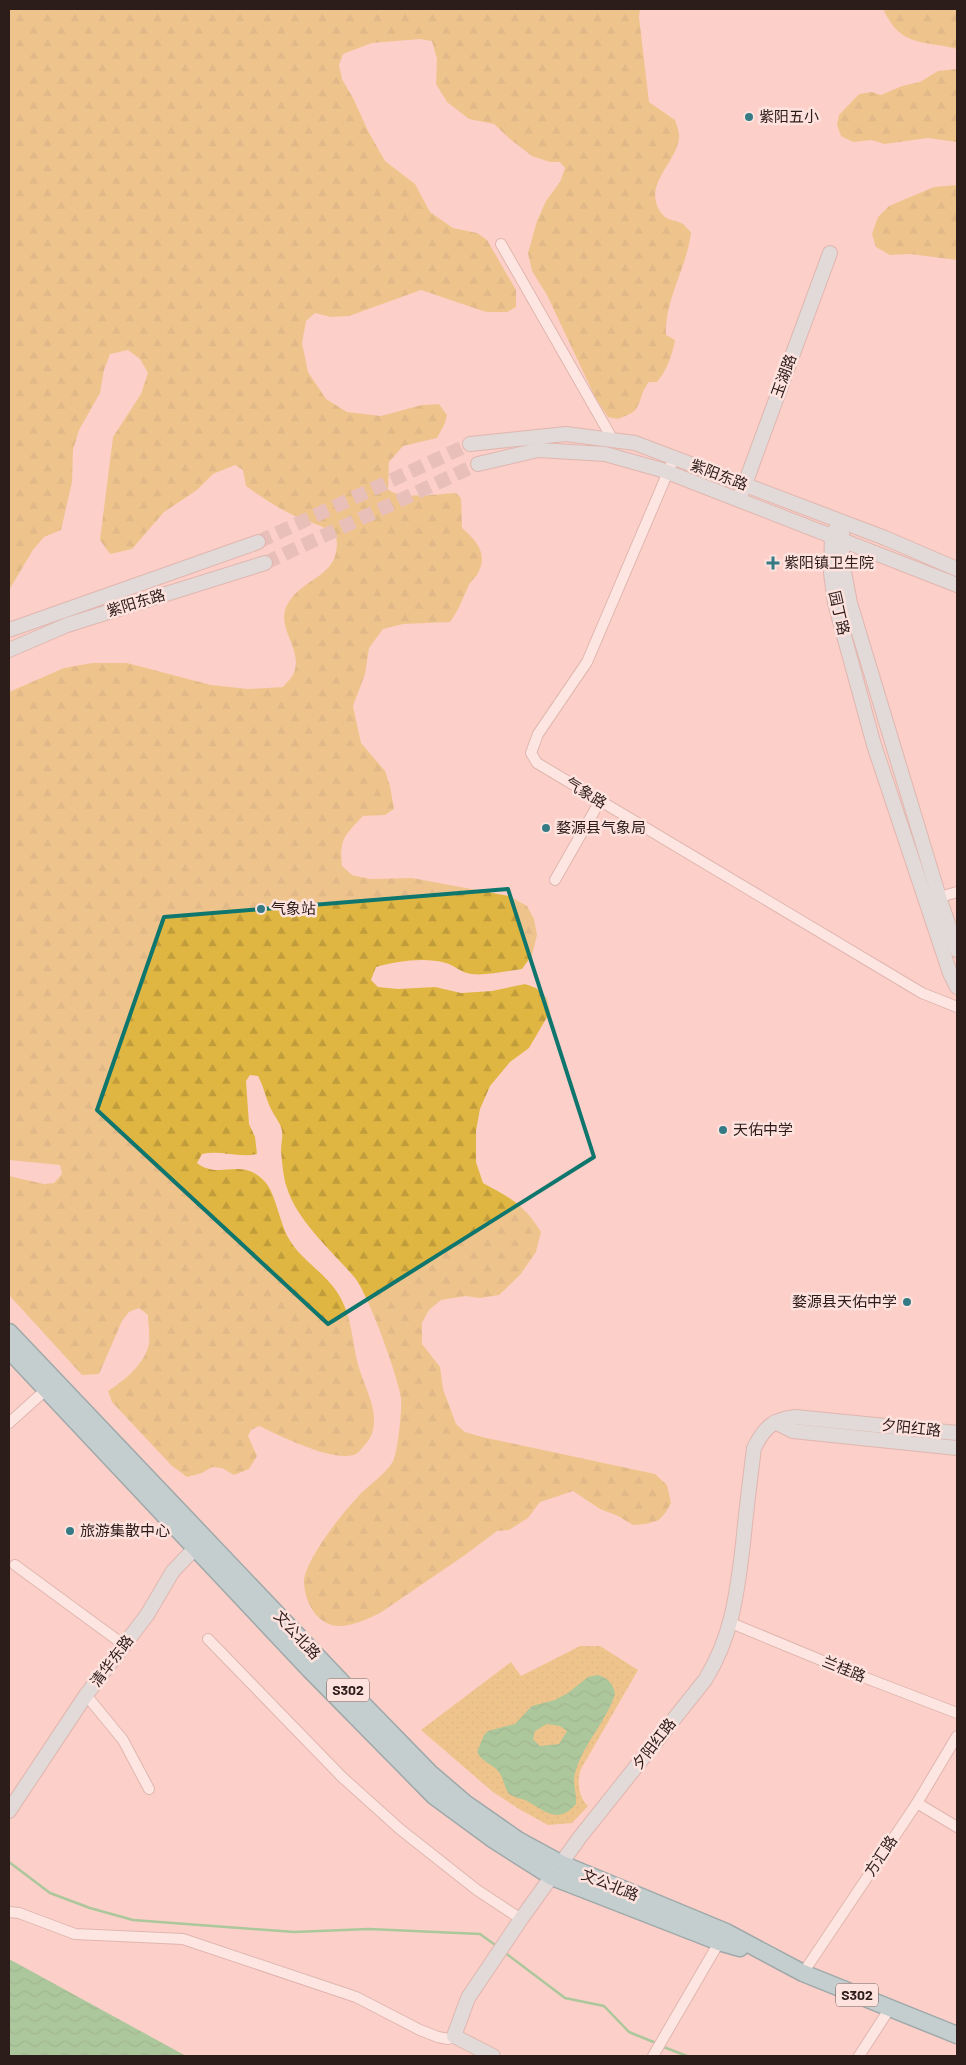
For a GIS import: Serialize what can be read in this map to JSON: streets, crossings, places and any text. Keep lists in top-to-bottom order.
{
  "streets": {
    "main road": [
      "玉湖路",
      "紫阳东路",
      "园丁路",
      "夕阳红路",
      "文公北路",
      "清华东路",
      "S302"
    ],
    "street": ["气象路", "兰桂路", "方汇路"]
  },
  "crossings": [
    ["玉湖路", "紫阳东路"],
    ["紫阳东路", "园丁路"],
    ["紫阳东路", "气象路"],
    ["夕阳红路", "文公北路"],
    ["夕阳红路", "兰桂路"],
    ["文公北路", "清华东路"],
    ["文公北路", "方汇路"]
  ],
  "places": {
    "other": [
      "紫阳五小",
      "婺源县气象局",
      "气象站",
      "天佑中学",
      "婺源县天佑中学",
      "旅游集散中心"
    ],
    "health": ["紫阳镇卫生院"]
  }
}
